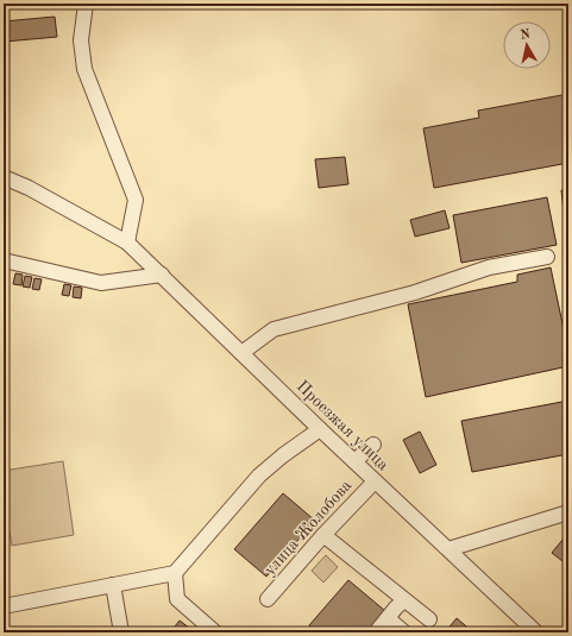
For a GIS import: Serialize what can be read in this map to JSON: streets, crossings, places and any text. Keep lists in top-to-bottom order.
{
  "streets": {
    "street": ["Проезжая улица", "улица Жолобова"]
  },
  "crossings": [
    ["Проезжая улица", "улица Жолобова"]
  ],
  "north": "top"
}
